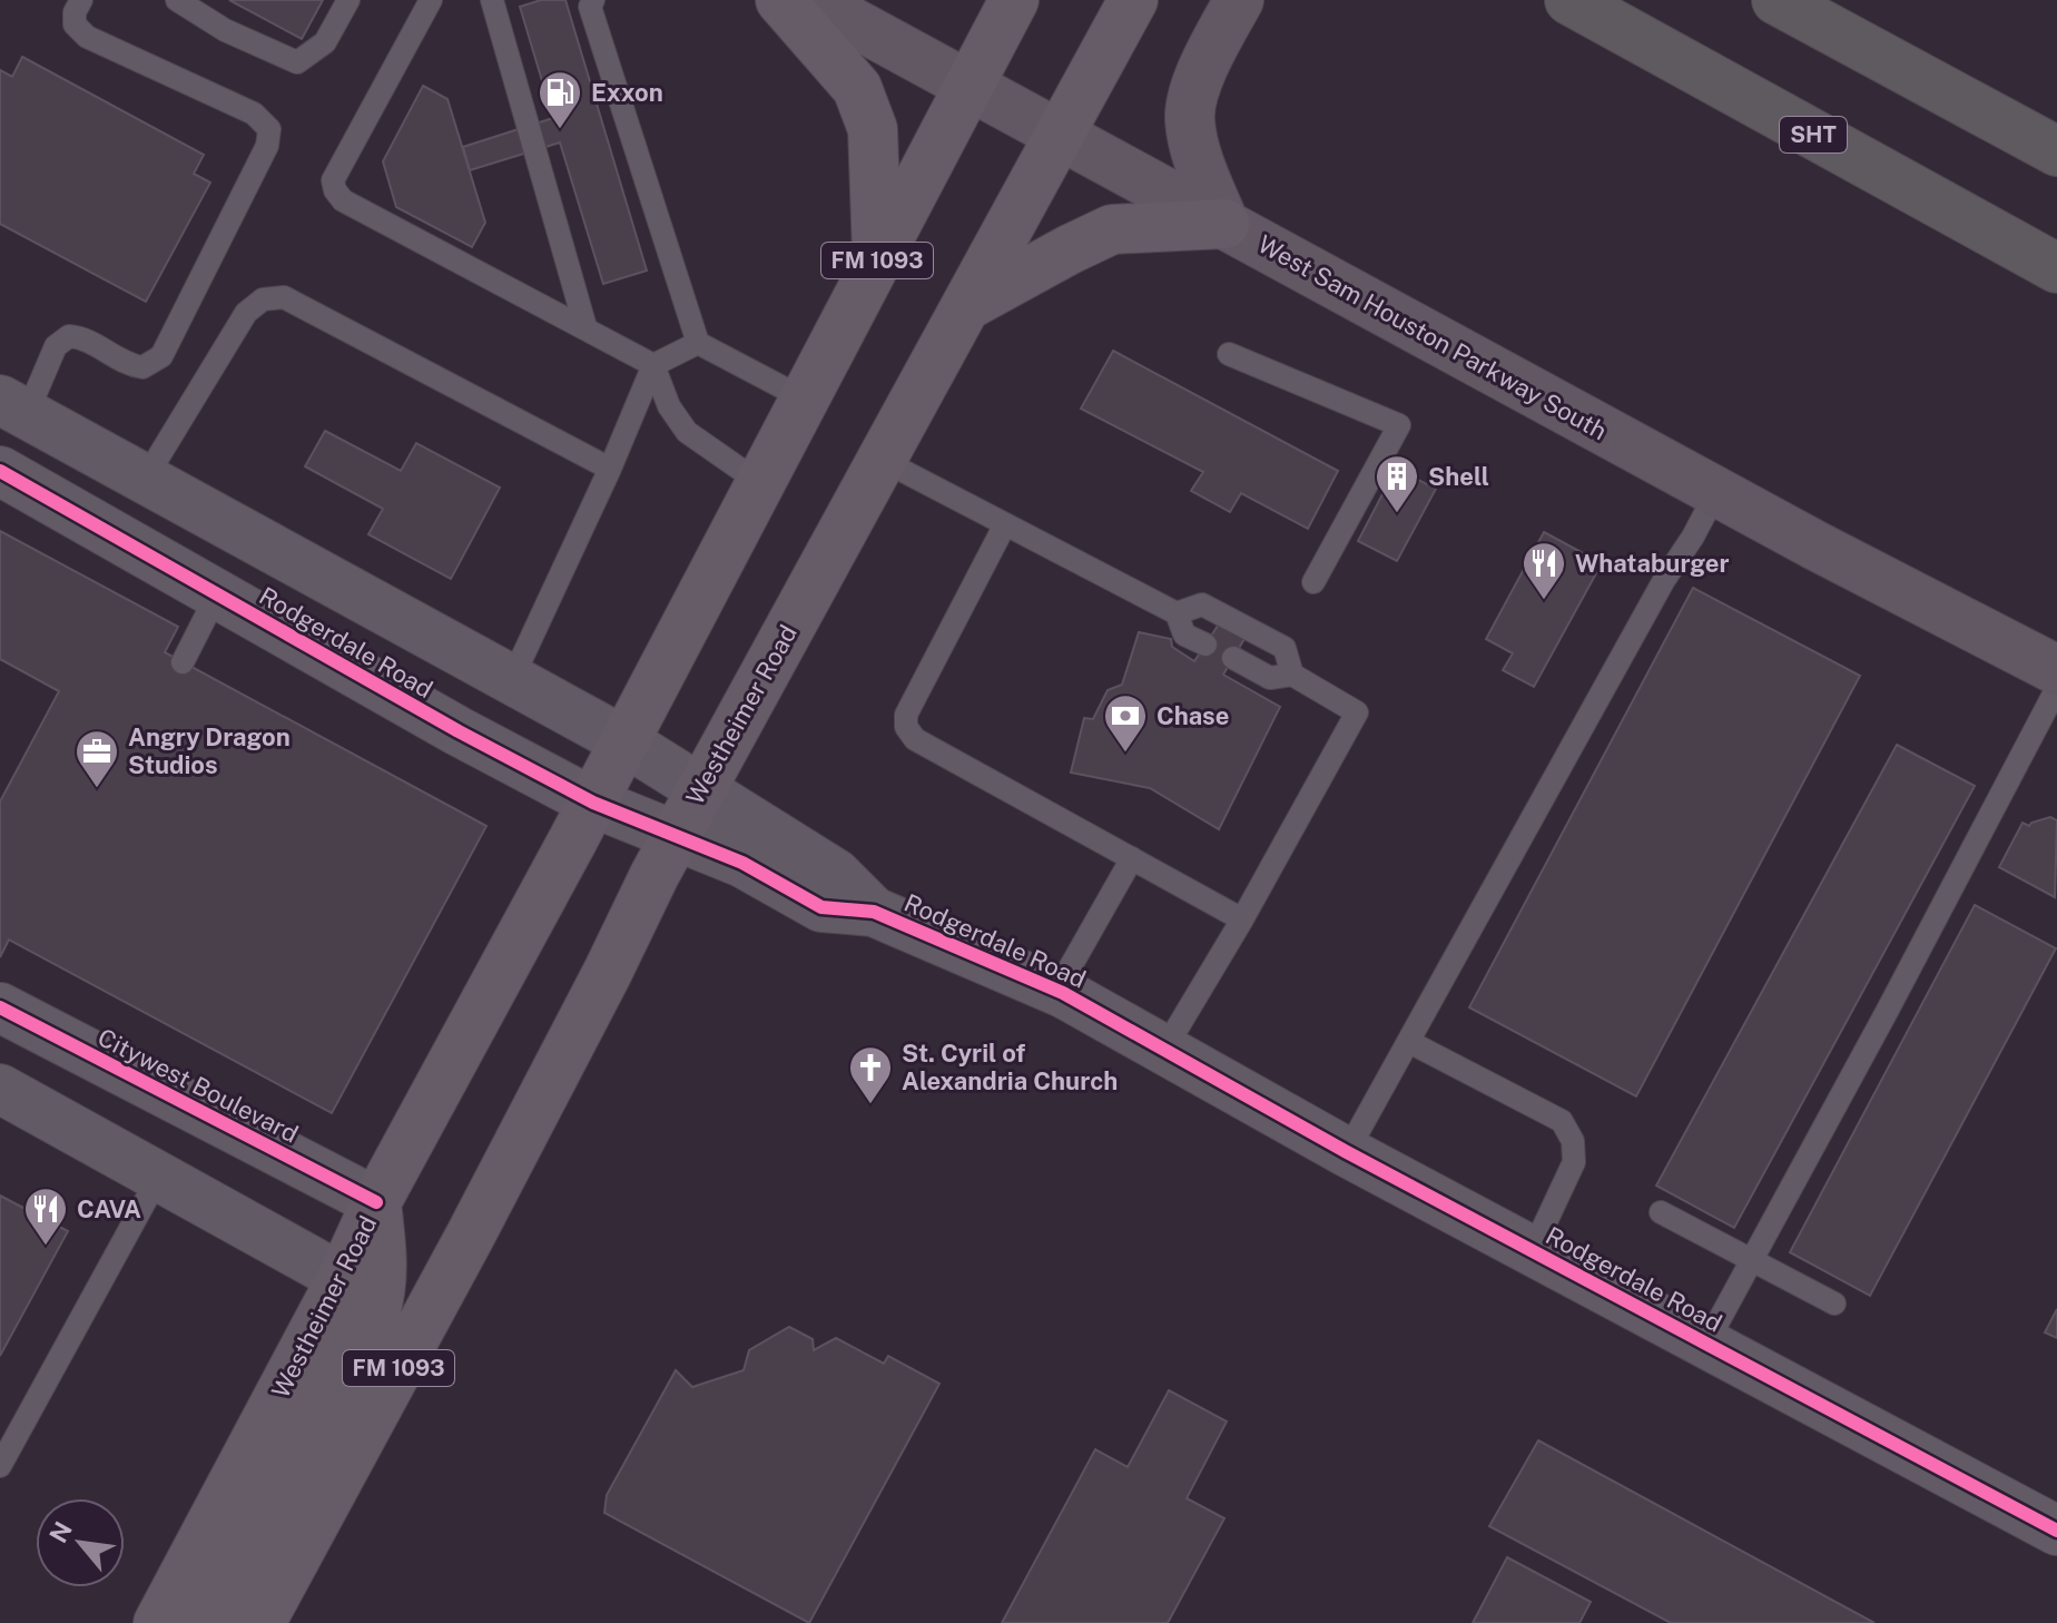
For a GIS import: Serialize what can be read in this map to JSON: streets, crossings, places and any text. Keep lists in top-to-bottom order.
{
  "streets": {
    "highway": ["SHT"],
    "main road": ["FM 1093", "West Sam Houston Parkway South", "Westheimer Road"],
    "street": ["Rodgerdale Road", "Citywest Boulevard"]
  },
  "crossings": [
    ["West Sam Houston Parkway South", "Westheimer Road"],
    ["Rodgerdale Road", "Westheimer Road"],
    ["Westheimer Road", "Citywest Boulevard"]
  ],
  "places": {
    "fuel station": ["Exxon"],
    "building": ["Shell"],
    "restaurant": ["Whataburger", "CAVA"],
    "bank": ["Chase"],
    "office": ["Angry Dragon Studios"],
    "church": ["St. Cyril of Alexandria Church"]
  },
  "north": "top left"
}
